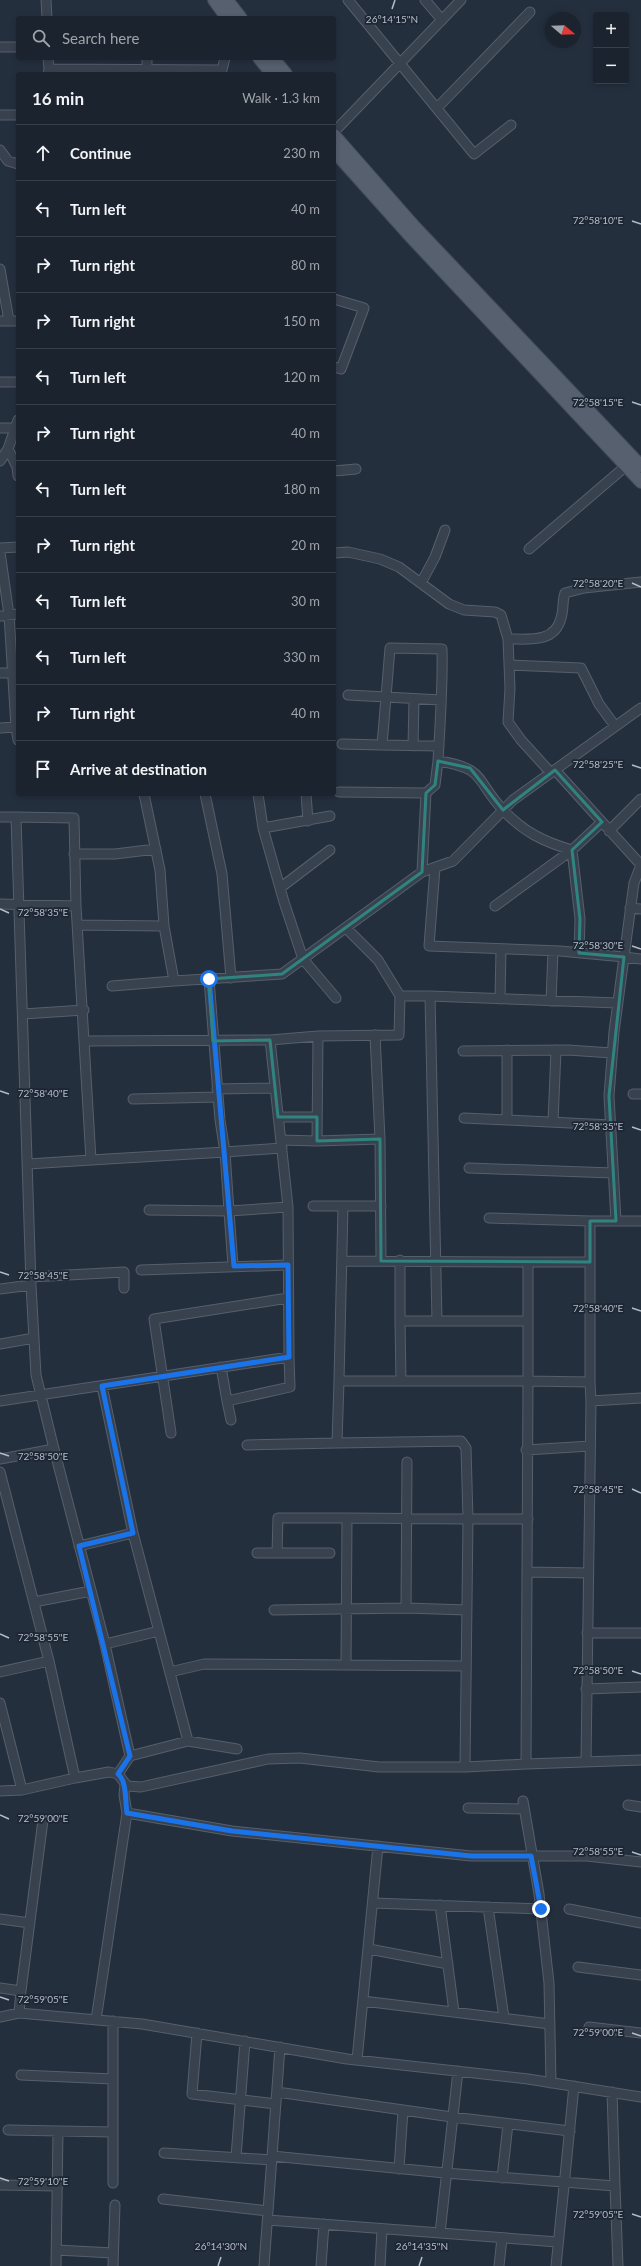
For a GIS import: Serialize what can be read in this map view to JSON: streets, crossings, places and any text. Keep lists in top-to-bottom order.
{
  "north": "right",
  "page": {
    "map_buttons": ["+", "−"],
    "search": "Search here",
    "heading": ["16 min", "Walk · 1.3 km"],
    "list": [
      ["Continue", "230 m"],
      ["Turn left", "40 m"],
      ["Turn right", "80 m"],
      ["Turn right", "150 m"],
      ["Turn left", "120 m"],
      ["Turn right", "40 m"],
      ["Turn left", "180 m"],
      ["Turn right", "20 m"],
      ["Turn left", "30 m"],
      ["Turn left", "330 m"],
      ["Turn right", "40 m"],
      "Arrive at destination"
    ]
  },
  "coordinates": [
    "26°14'15\"N",
    "72°58'10\"E",
    "72°58'15\"E",
    "72°58'20\"E",
    "72°58'25\"E",
    "72°58'35\"E",
    "72°58'30\"E",
    "72°58'40\"E",
    "72°58'45\"E",
    "72°58'50\"E",
    "72°58'55\"E",
    "72°59'00\"E",
    "72°59'05\"E",
    "72°59'10\"E",
    "26°14'30\"N",
    "26°14'35\"N"
  ]
}
